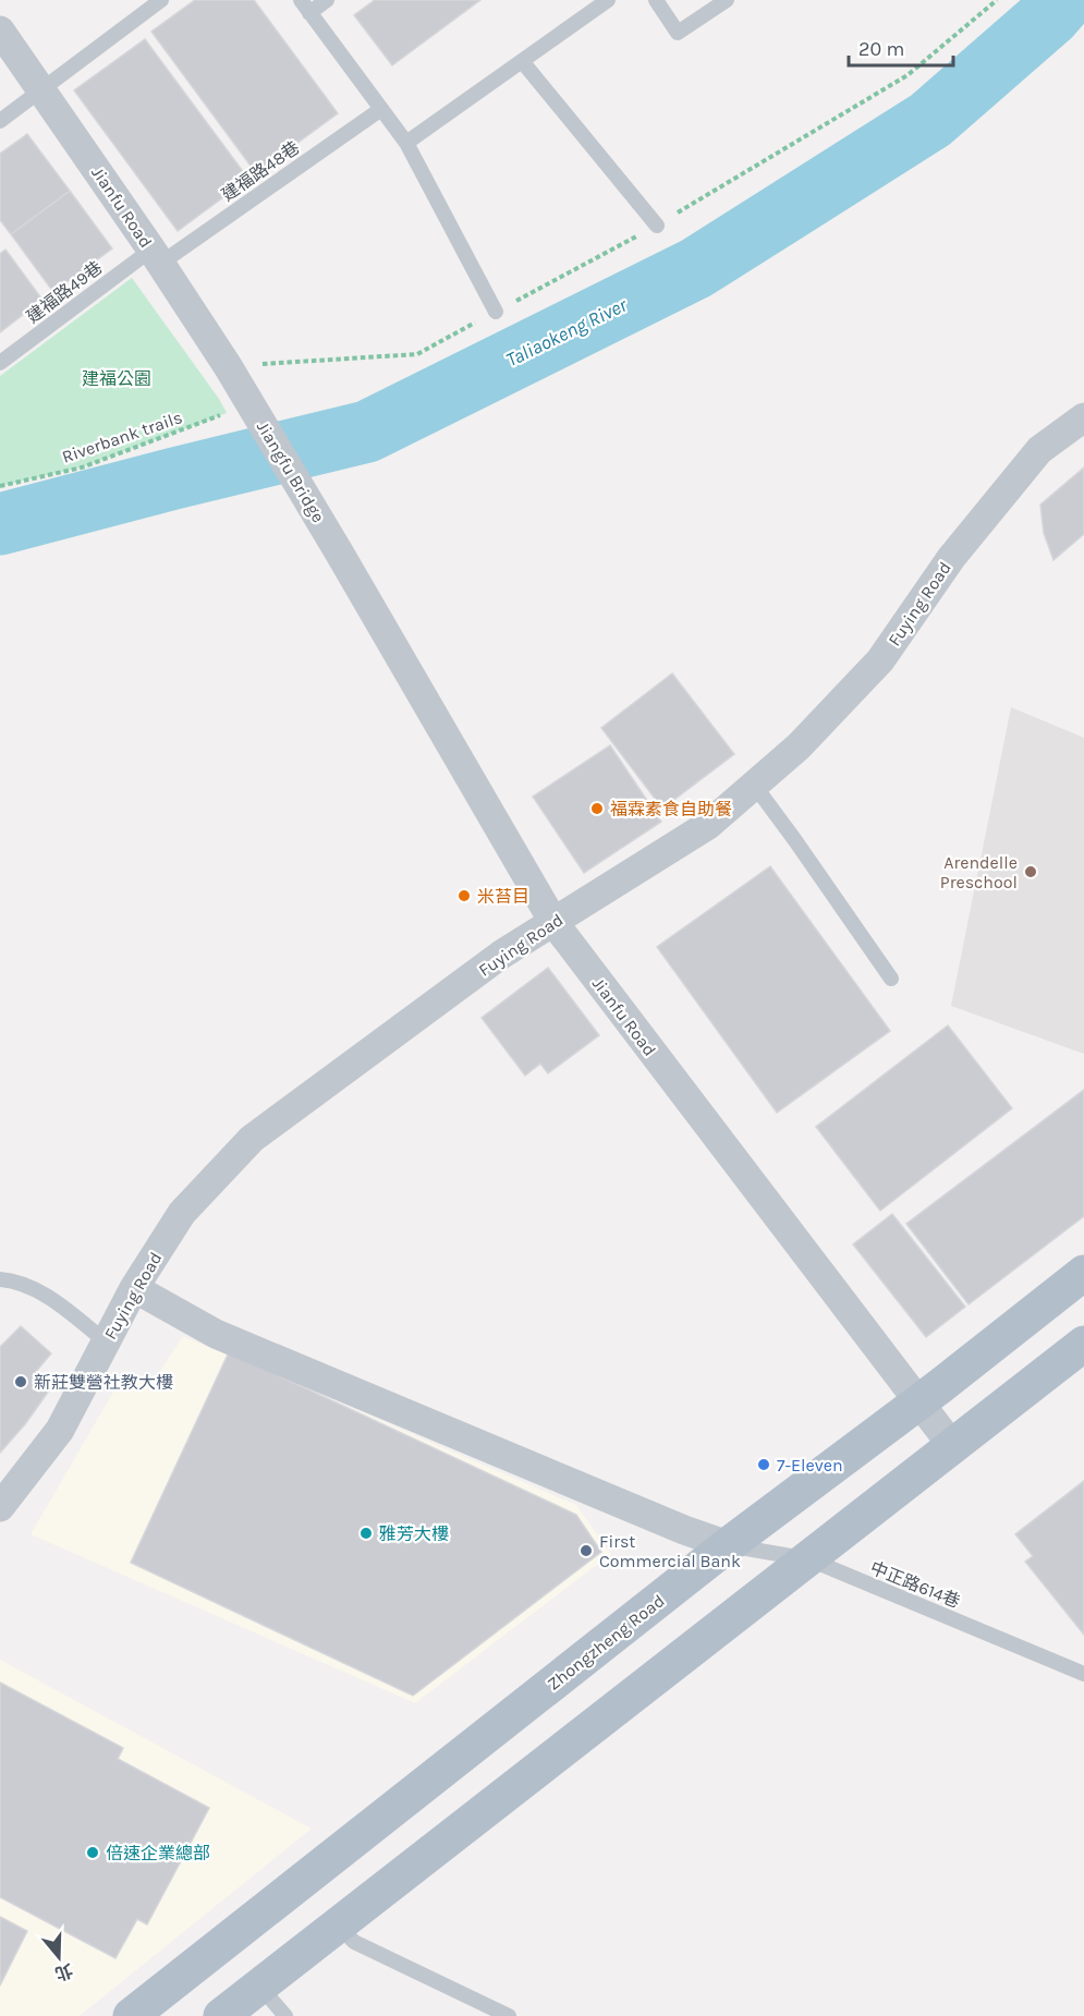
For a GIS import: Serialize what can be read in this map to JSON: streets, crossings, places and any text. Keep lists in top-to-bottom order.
{
  "streets": {
    "main road": ["Zhongzheng Road"],
    "street": ["Jianfu Road", "Jiangfu Bridge", "Fuying Road"],
    "lane": ["建福路48巷", "建福路49巷", "中正路614巷"],
    "path": ["Riverbank trails"]
  },
  "crossings": [
    ["建福路48巷", "Jianfu Road"],
    ["建福路48巷", "建福路49巷"],
    ["Jianfu Road", "建福路49巷"],
    ["Jianfu Road", "Riverbank trails"],
    ["Jianfu Road", "Jiangfu Bridge"],
    ["Jianfu Road", "Fuying Road"],
    ["Jianfu Road", "Zhongzheng Road"],
    ["Riverbank trails", "Jiangfu Bridge"],
    ["中正路614巷", "Zhongzheng Road"]
  ],
  "water": ["Taliaokeng River"],
  "parks": ["建福公園"],
  "places": [
    "福霖素食自助餐",
    "Arendelle Preschool",
    "米苔目",
    "新莊雙營社教大樓",
    "7-Eleven",
    "雅芳大樓",
    "First Commercial Bank",
    "倍速企業總部"
  ],
  "scale_bar": "20 m",
  "north": "bottom"
}
